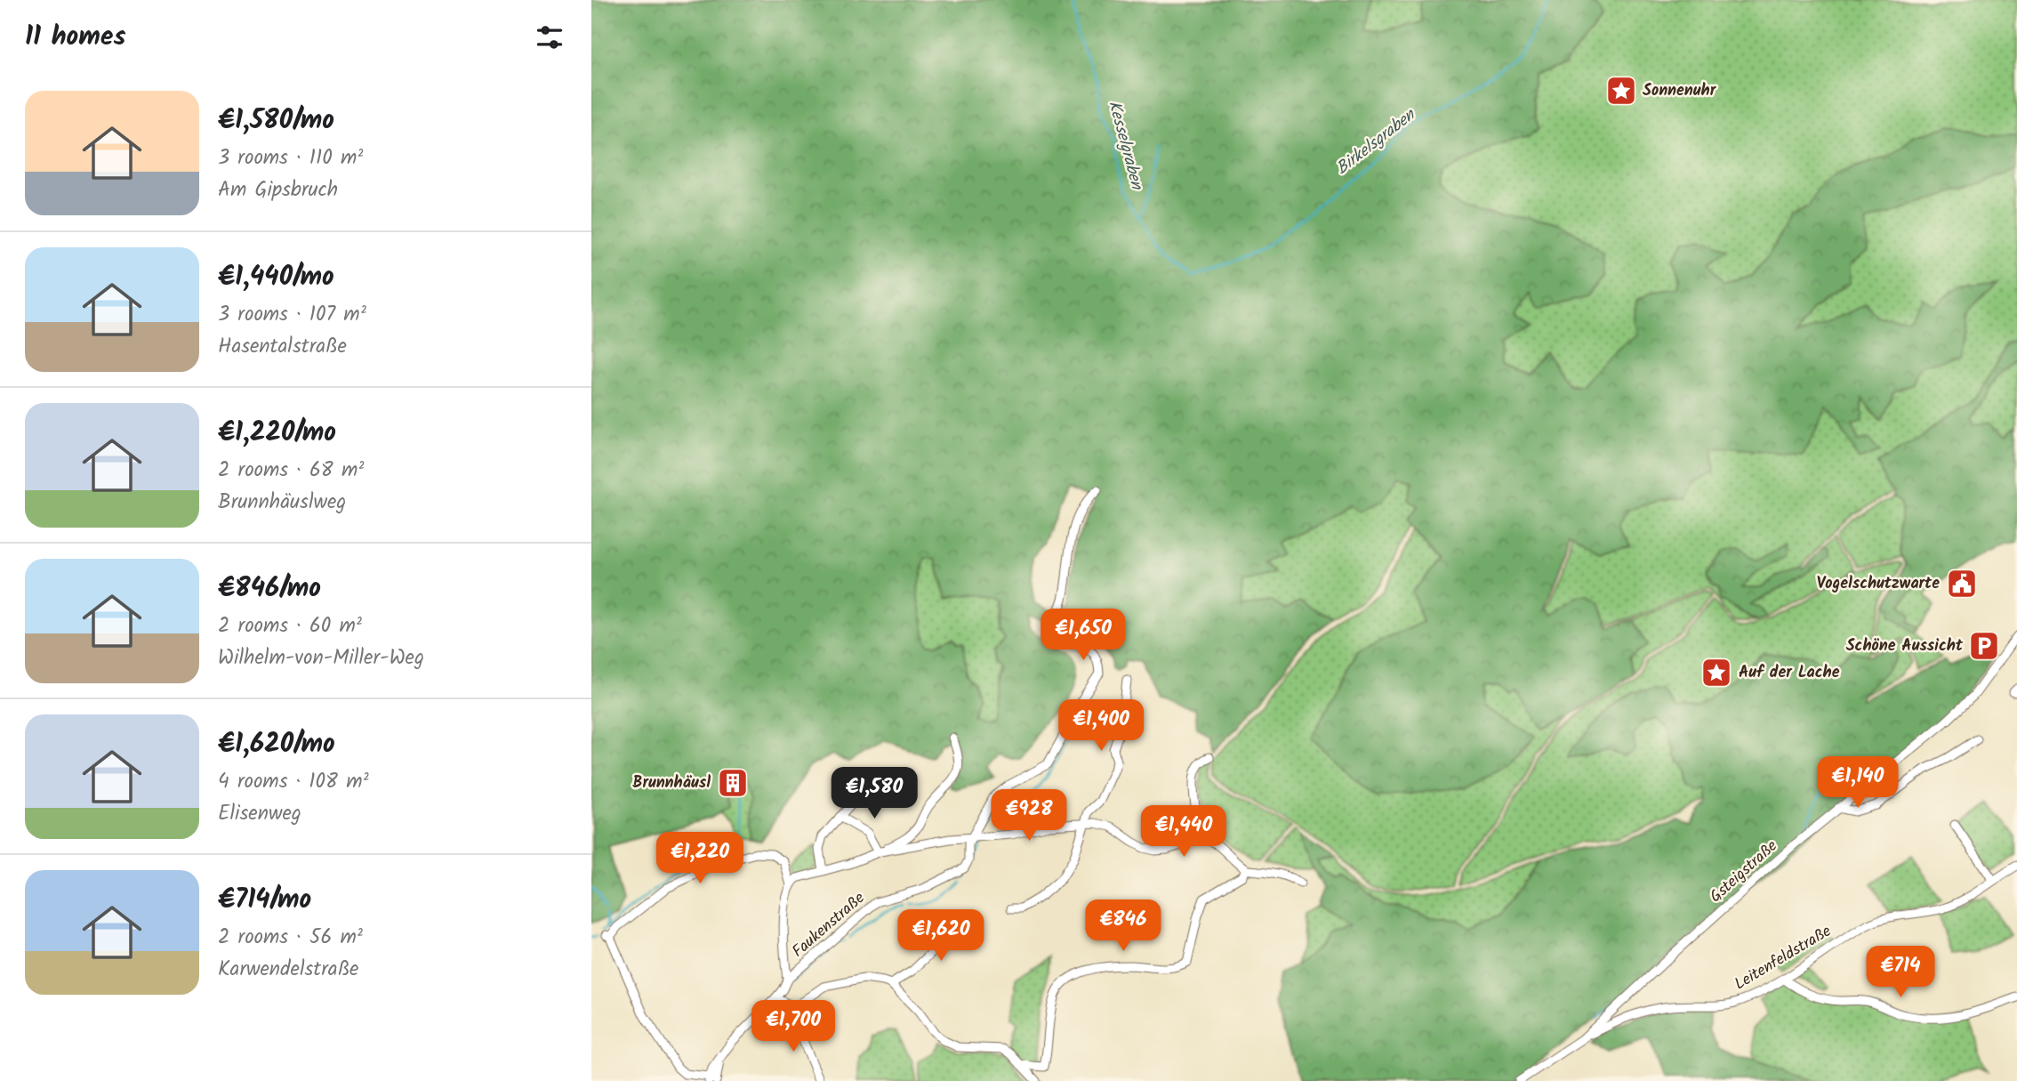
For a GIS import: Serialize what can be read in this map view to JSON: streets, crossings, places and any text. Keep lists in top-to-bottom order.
{
  "streets": {
    "street": ["Gsteigstraße", "Faukenstraße", "Leitenfeldstraße"]
  },
  "crossings": [
    ["Gsteigstraße", "Leitenfeldstraße"]
  ],
  "water": ["Birkelsgraben", "Kesselgraben"],
  "places": {
    "place": ["Sonnenuhr", "Auf der Lache"],
    "public building": ["Vogelschutzwarte"],
    "parking": ["Schöne Aussicht"],
    "building": ["Brunnhäusl"]
  },
  "page": {
    "heading": "11 homes",
    "list": [
      {
        "name": "€1,580/mo",
        "note": "3 rooms · 110 m² · Am Gipsbruch"
      },
      {
        "name": "€1,440/mo",
        "note": "3 rooms · 107 m² · Hasentalstraße"
      },
      {
        "name": "€1,220/mo",
        "note": "2 rooms · 68 m² · Brunnhäuslweg"
      },
      {
        "name": "€846/mo",
        "note": "2 rooms · 60 m² · Wilhelm-von-Miller-Weg"
      },
      {
        "name": "€1,620/mo",
        "note": "4 rooms · 108 m² · Elisenweg"
      },
      {
        "name": "€714/mo",
        "note": "2 rooms · 56 m² · Karwendelstraße"
      }
    ],
    "price": [
      "€1,650",
      "€1,400",
      "€1,140",
      "€1,580",
      "€928",
      "€1,440",
      "€1,220",
      "€846",
      "€1,620",
      "€714",
      "€1,700"
    ]
  }
}
